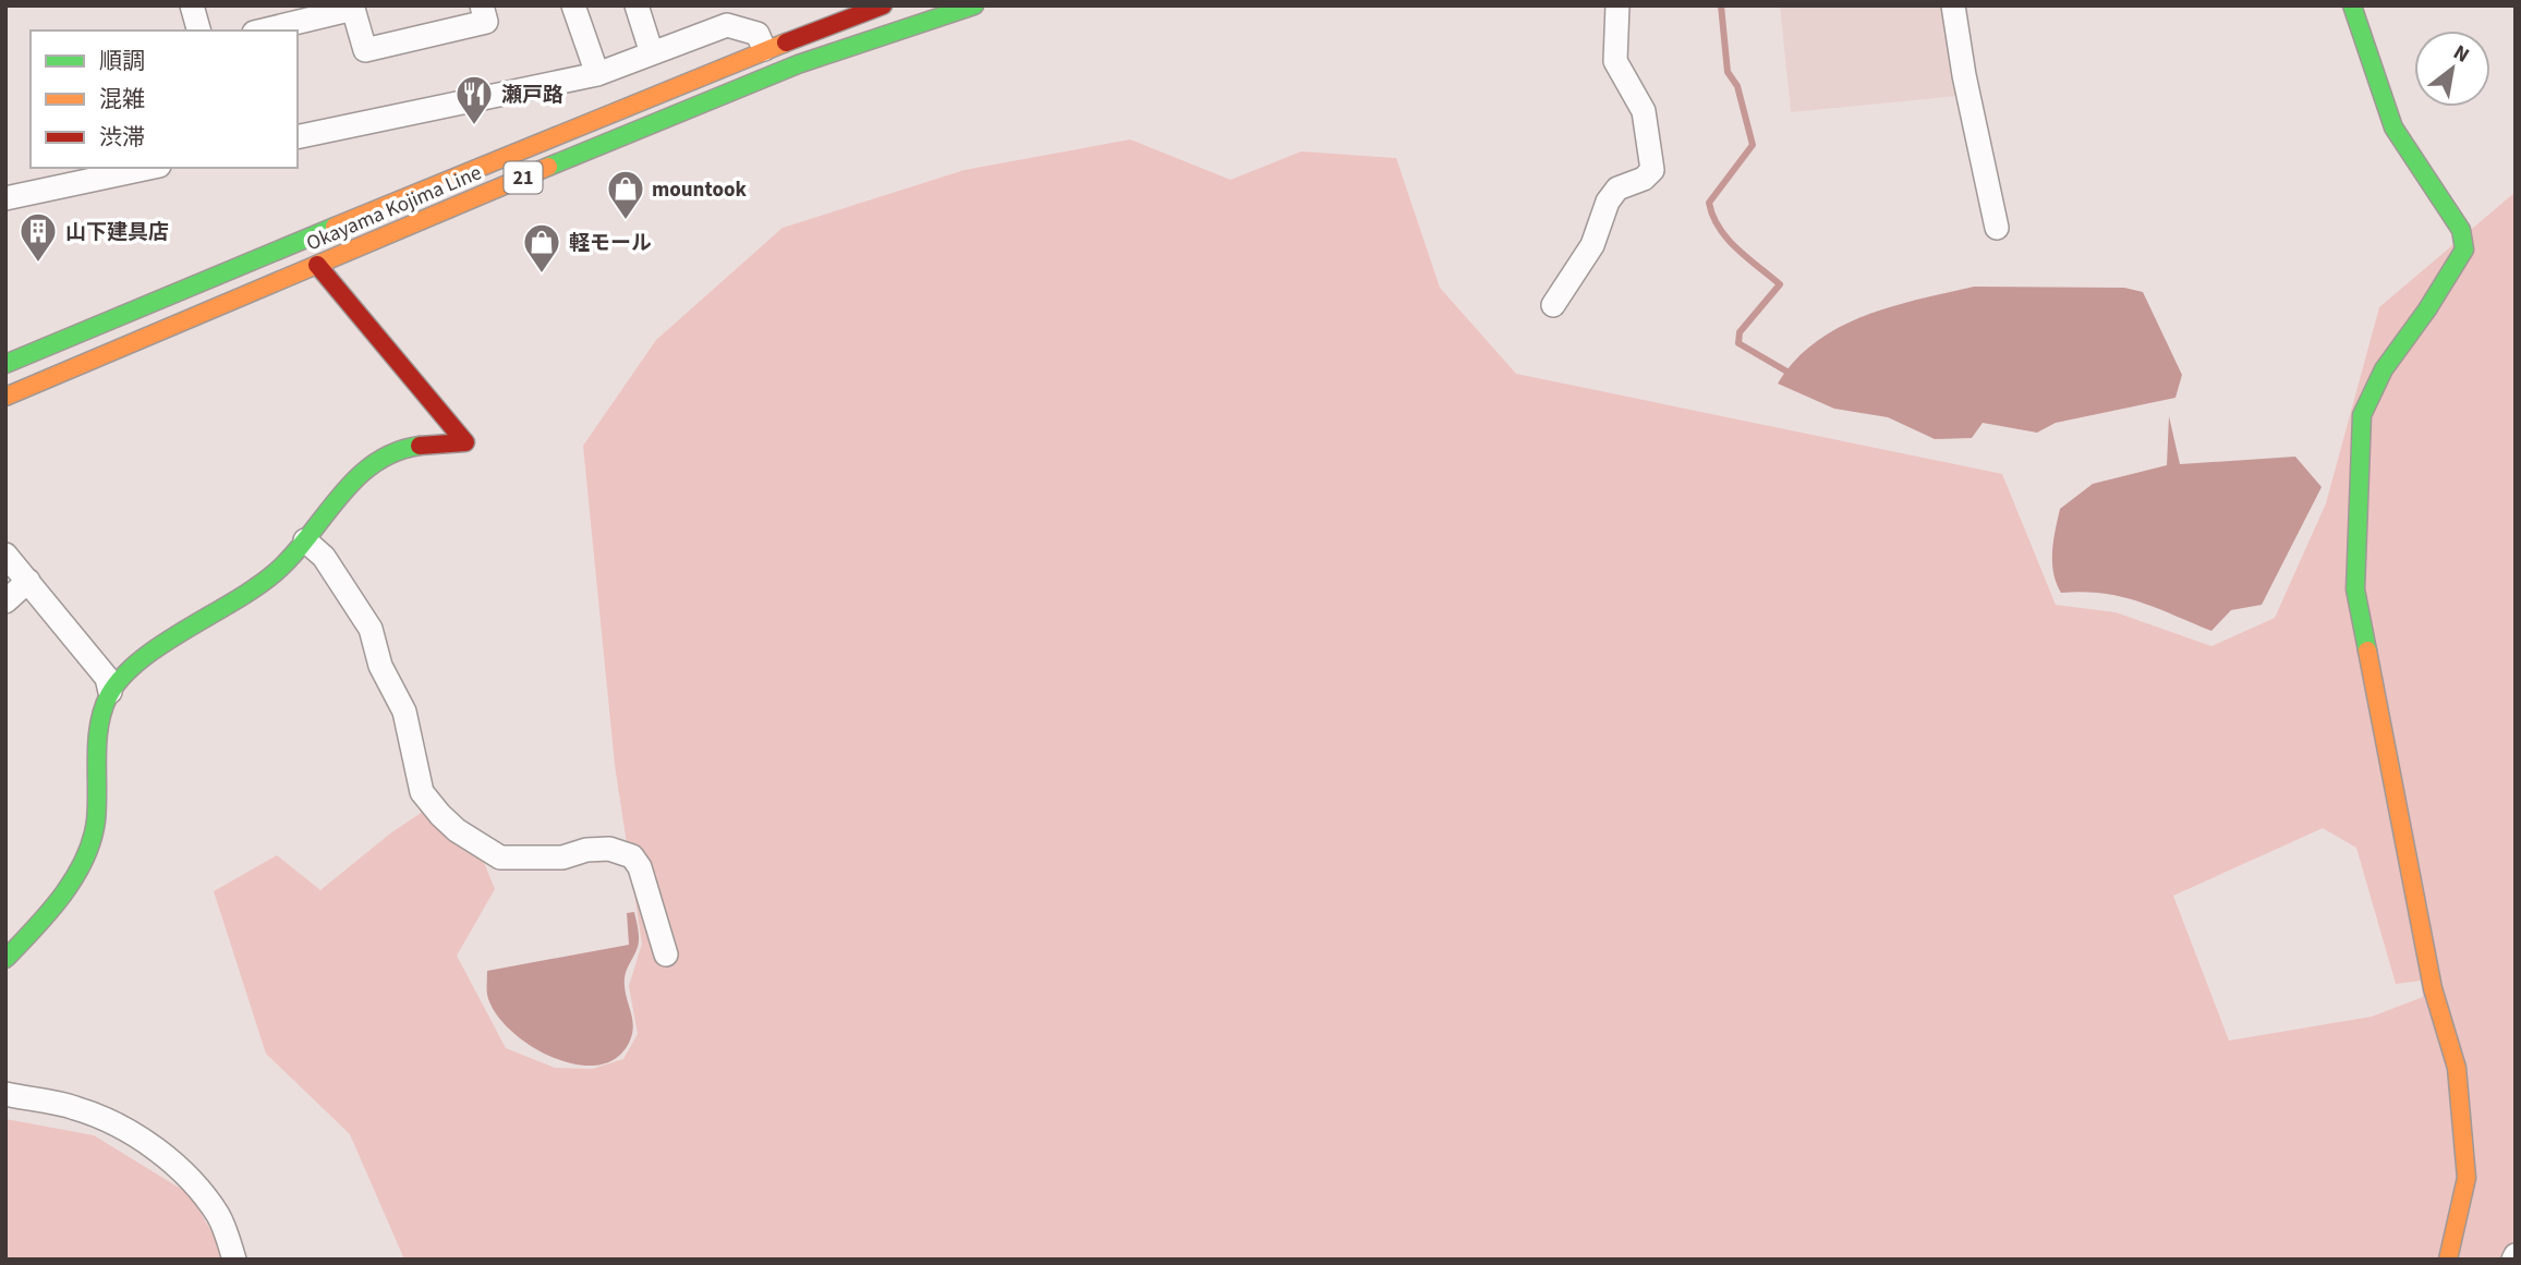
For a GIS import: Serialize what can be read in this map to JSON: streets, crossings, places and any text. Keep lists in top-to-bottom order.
{
  "streets": {
    "street": ["21", "Okayama Kojima Line"]
  },
  "places": {
    "restaurant": ["瀬戸路"],
    "shop": ["mountook", "軽モール"],
    "building": ["山下建具店"]
  },
  "legend": ["順調", "混雑", "渋滞"],
  "north": "top right"
}
